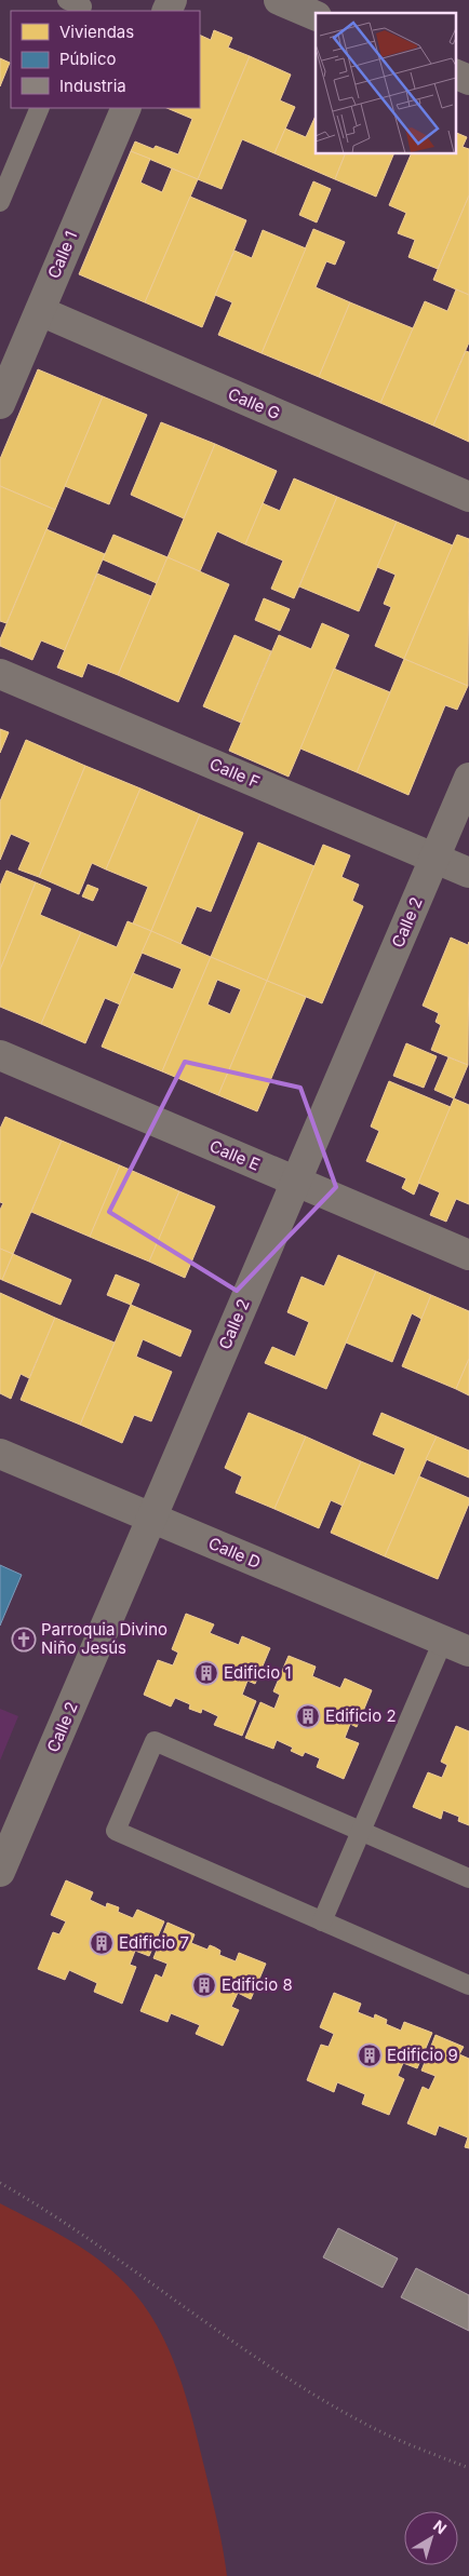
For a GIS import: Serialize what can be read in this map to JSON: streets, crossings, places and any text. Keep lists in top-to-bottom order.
{
  "streets": {
    "street": [
      "Calle 1",
      "Calle G",
      "Calle F",
      "Calle 2",
      "Calle E",
      "Calle D"
    ]
  },
  "crossings": [
    ["Calle 1", "Calle G"],
    ["Calle F", "Calle 2"],
    ["Calle 2", "Calle E"],
    ["Calle 2", "Calle D"]
  ],
  "places": {
    "church": ["Parroquia Divino Niño Jesús"],
    "building": [
      "Edificio 1",
      "Edificio 2",
      "Edificio 7",
      "Edificio 8",
      "Edificio 9"
    ]
  },
  "legend": ["Viviendas", "Público", "Industria"],
  "north": "top right"
}
